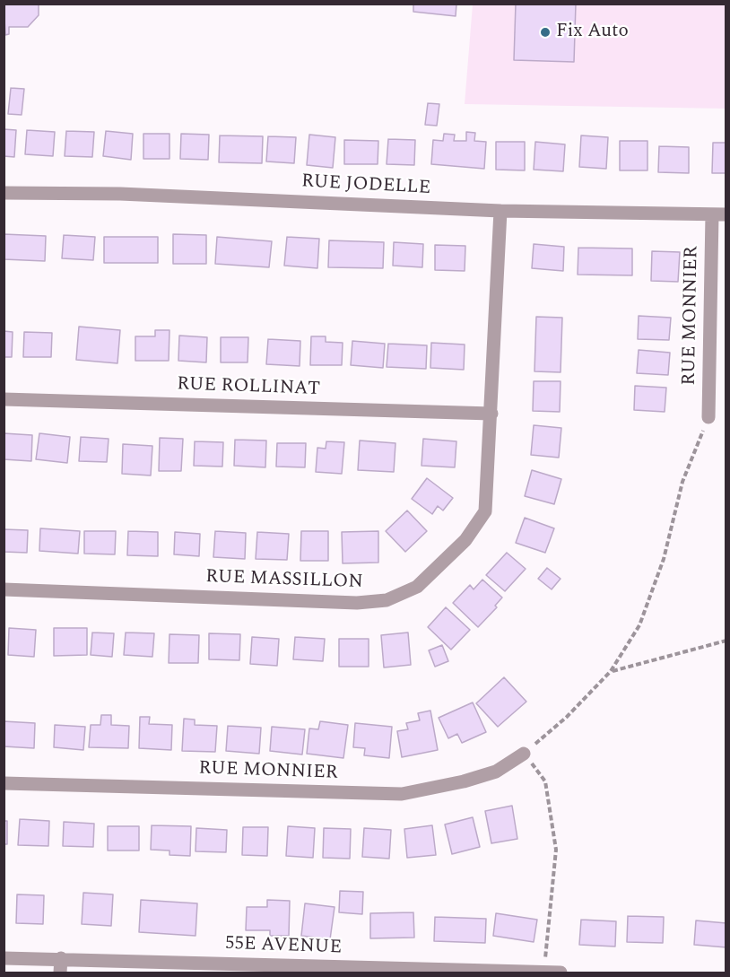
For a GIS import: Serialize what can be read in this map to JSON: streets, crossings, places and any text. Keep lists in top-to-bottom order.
{
  "streets": {
    "street": [
      "RUE JODELLE",
      "RUE MONNIER",
      "RUE ROLLINAT",
      "RUE MASSILLON",
      "55E AVENUE"
    ]
  },
  "crossings": [
    ["RUE JODELLE", "RUE MONNIER"],
    ["RUE JODELLE", "RUE MASSILLON"],
    ["RUE ROLLINAT", "RUE MASSILLON"]
  ],
  "places": ["Fix Auto"]
}
